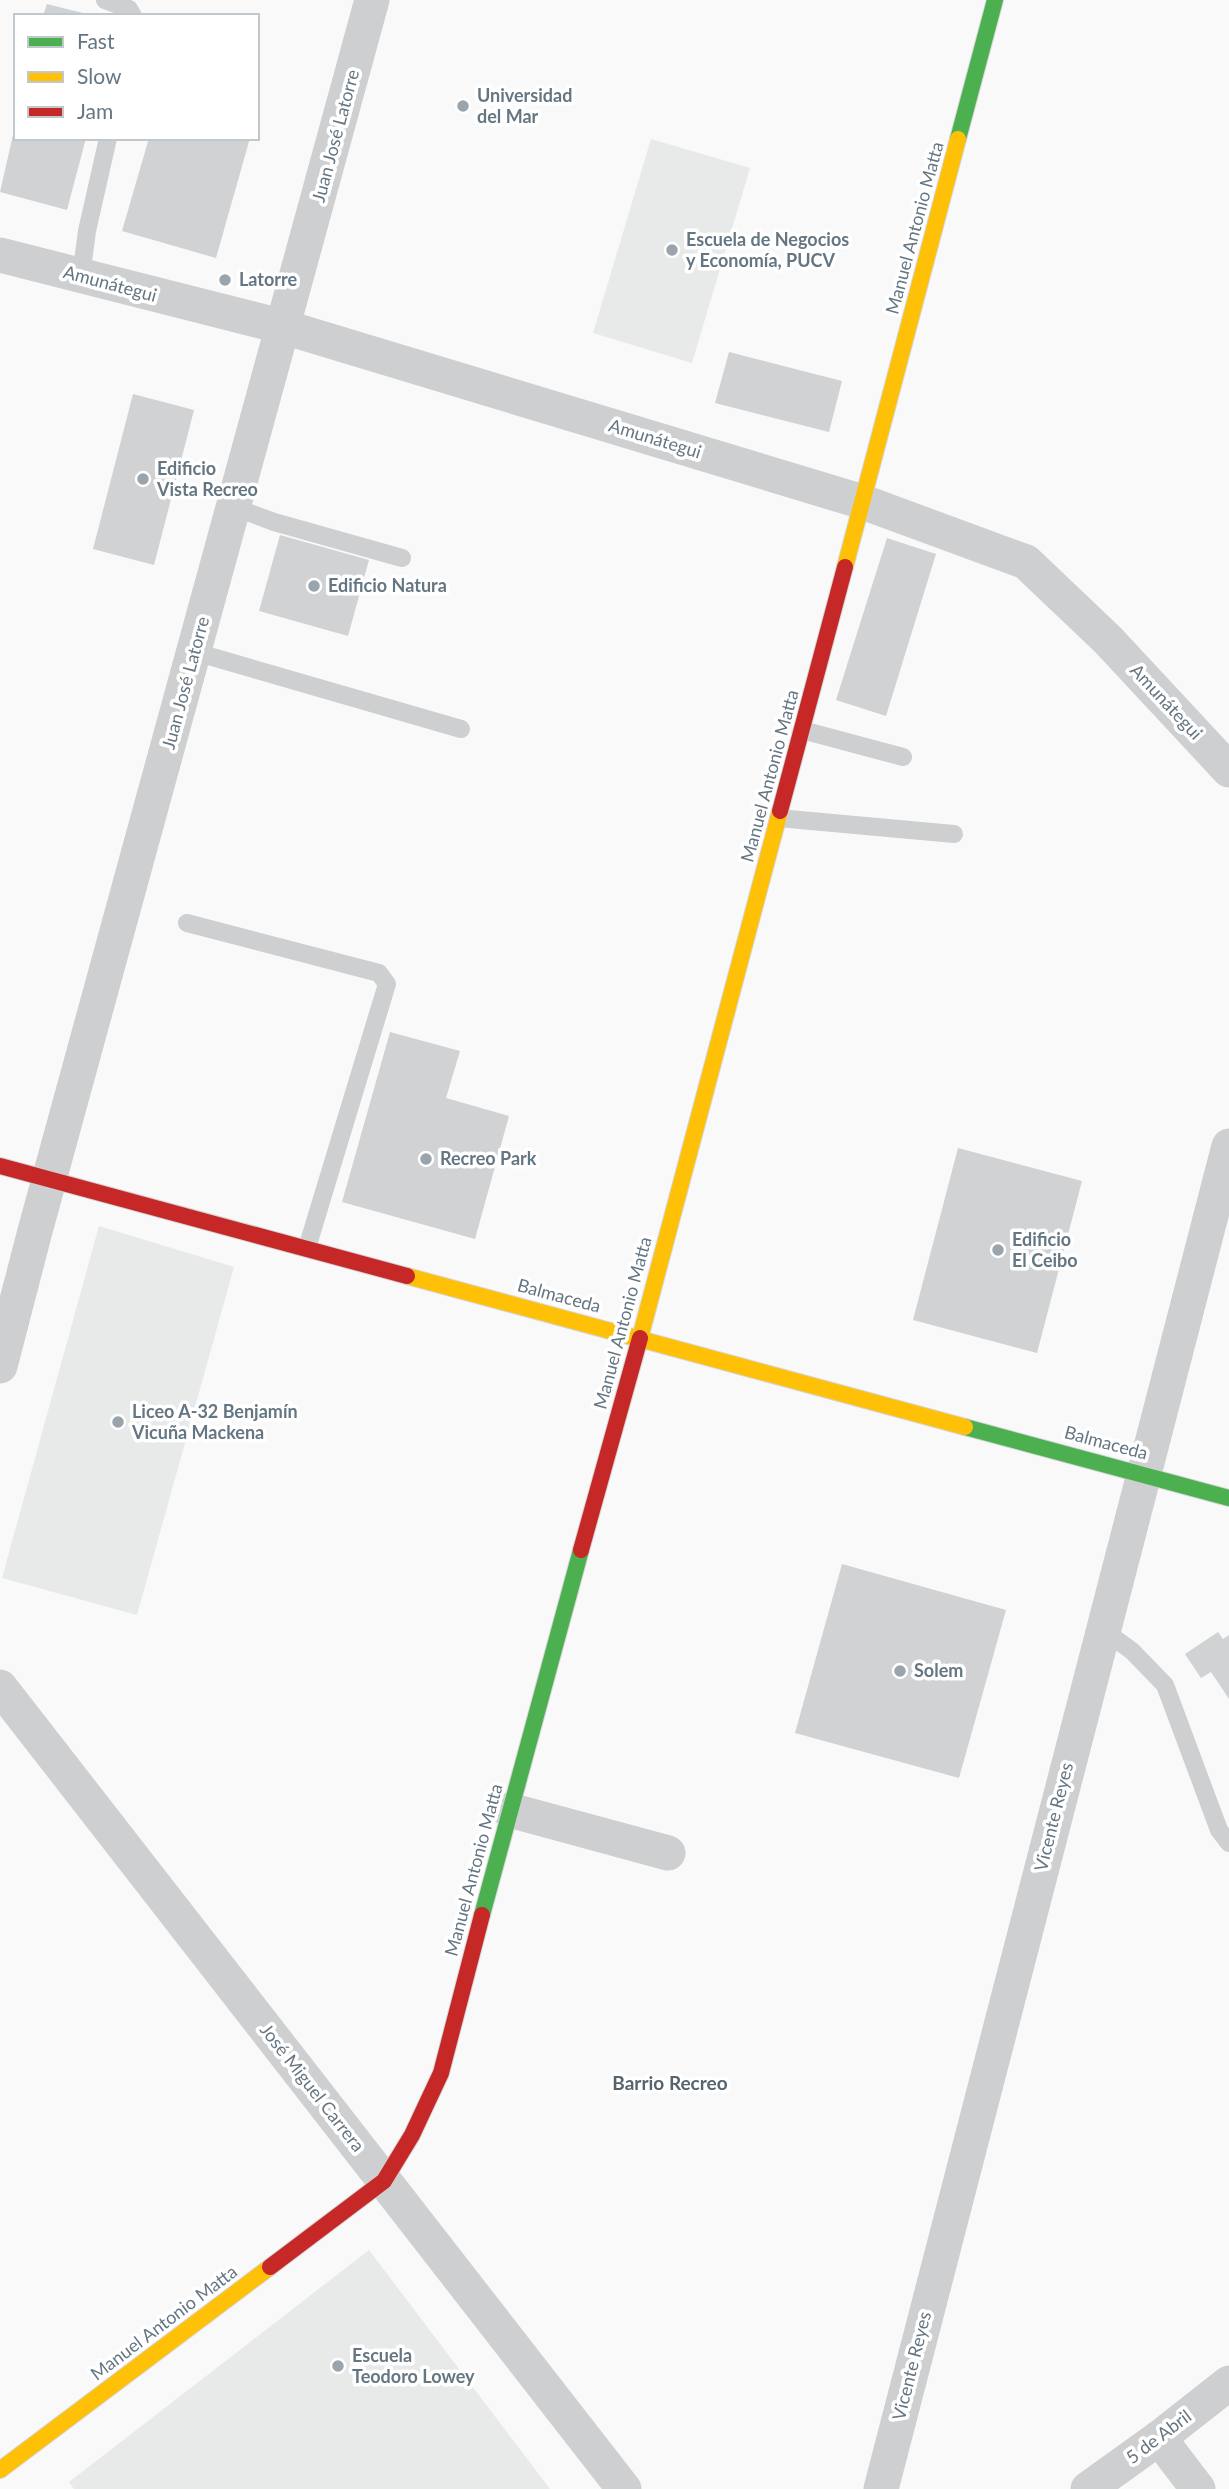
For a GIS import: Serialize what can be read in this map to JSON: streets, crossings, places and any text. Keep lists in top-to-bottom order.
{
  "streets": {
    "street": [
      "Juan José Latorre",
      "Manuel Antonio Matta",
      "Amunátegui",
      "Balmaceda",
      "Vicente Reyes",
      "José Miguel Carrera",
      "5 de Abril"
    ]
  },
  "crossings": [
    ["Juan José Latorre", "Amunátegui"],
    ["Juan José Latorre", "Balmaceda"],
    ["Manuel Antonio Matta", "Amunátegui"],
    ["Manuel Antonio Matta", "Balmaceda"],
    ["Manuel Antonio Matta", "José Miguel Carrera"],
    ["Balmaceda", "Vicente Reyes"]
  ],
  "districts": ["Barrio Recreo"],
  "places": [
    "Universidad del Mar",
    "Escuela de Negocios y Economía, PUCV",
    "Latorre",
    "Edificio Vista Recreo",
    "Edificio Natura",
    "Recreo Park",
    "Edificio El Ceibo",
    "Liceo A-32 Benjamín Vicuña Mackena",
    "Solem",
    "Escuela Teodoro Lowey"
  ],
  "legend": ["Fast", "Slow", "Jam"]
}
